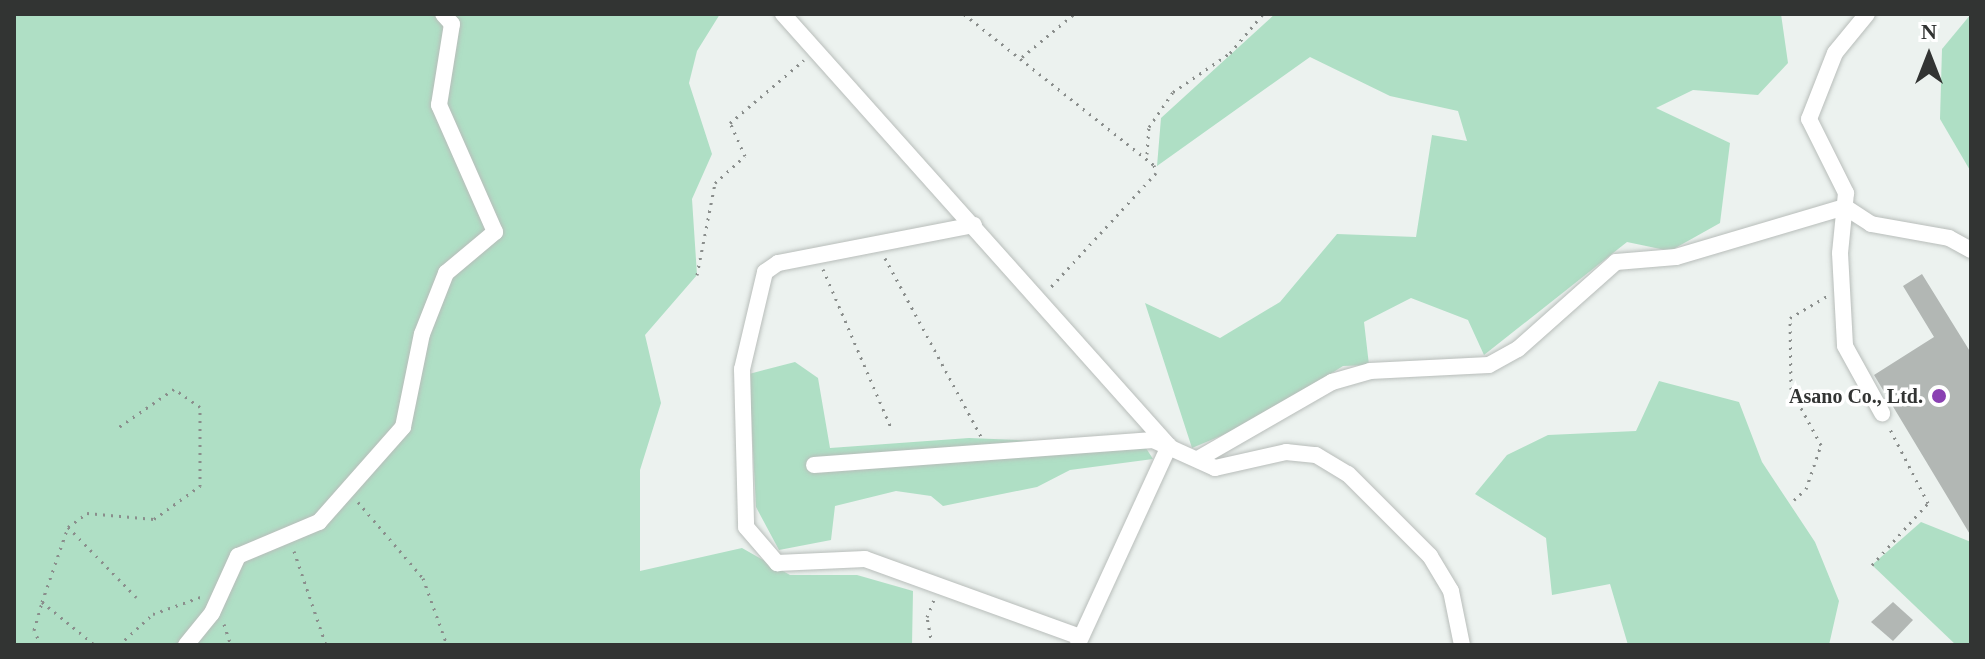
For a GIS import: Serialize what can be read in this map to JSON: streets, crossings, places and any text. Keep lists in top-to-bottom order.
{
  "places": ["Asano Co., Ltd."],
  "north": "top"
}
